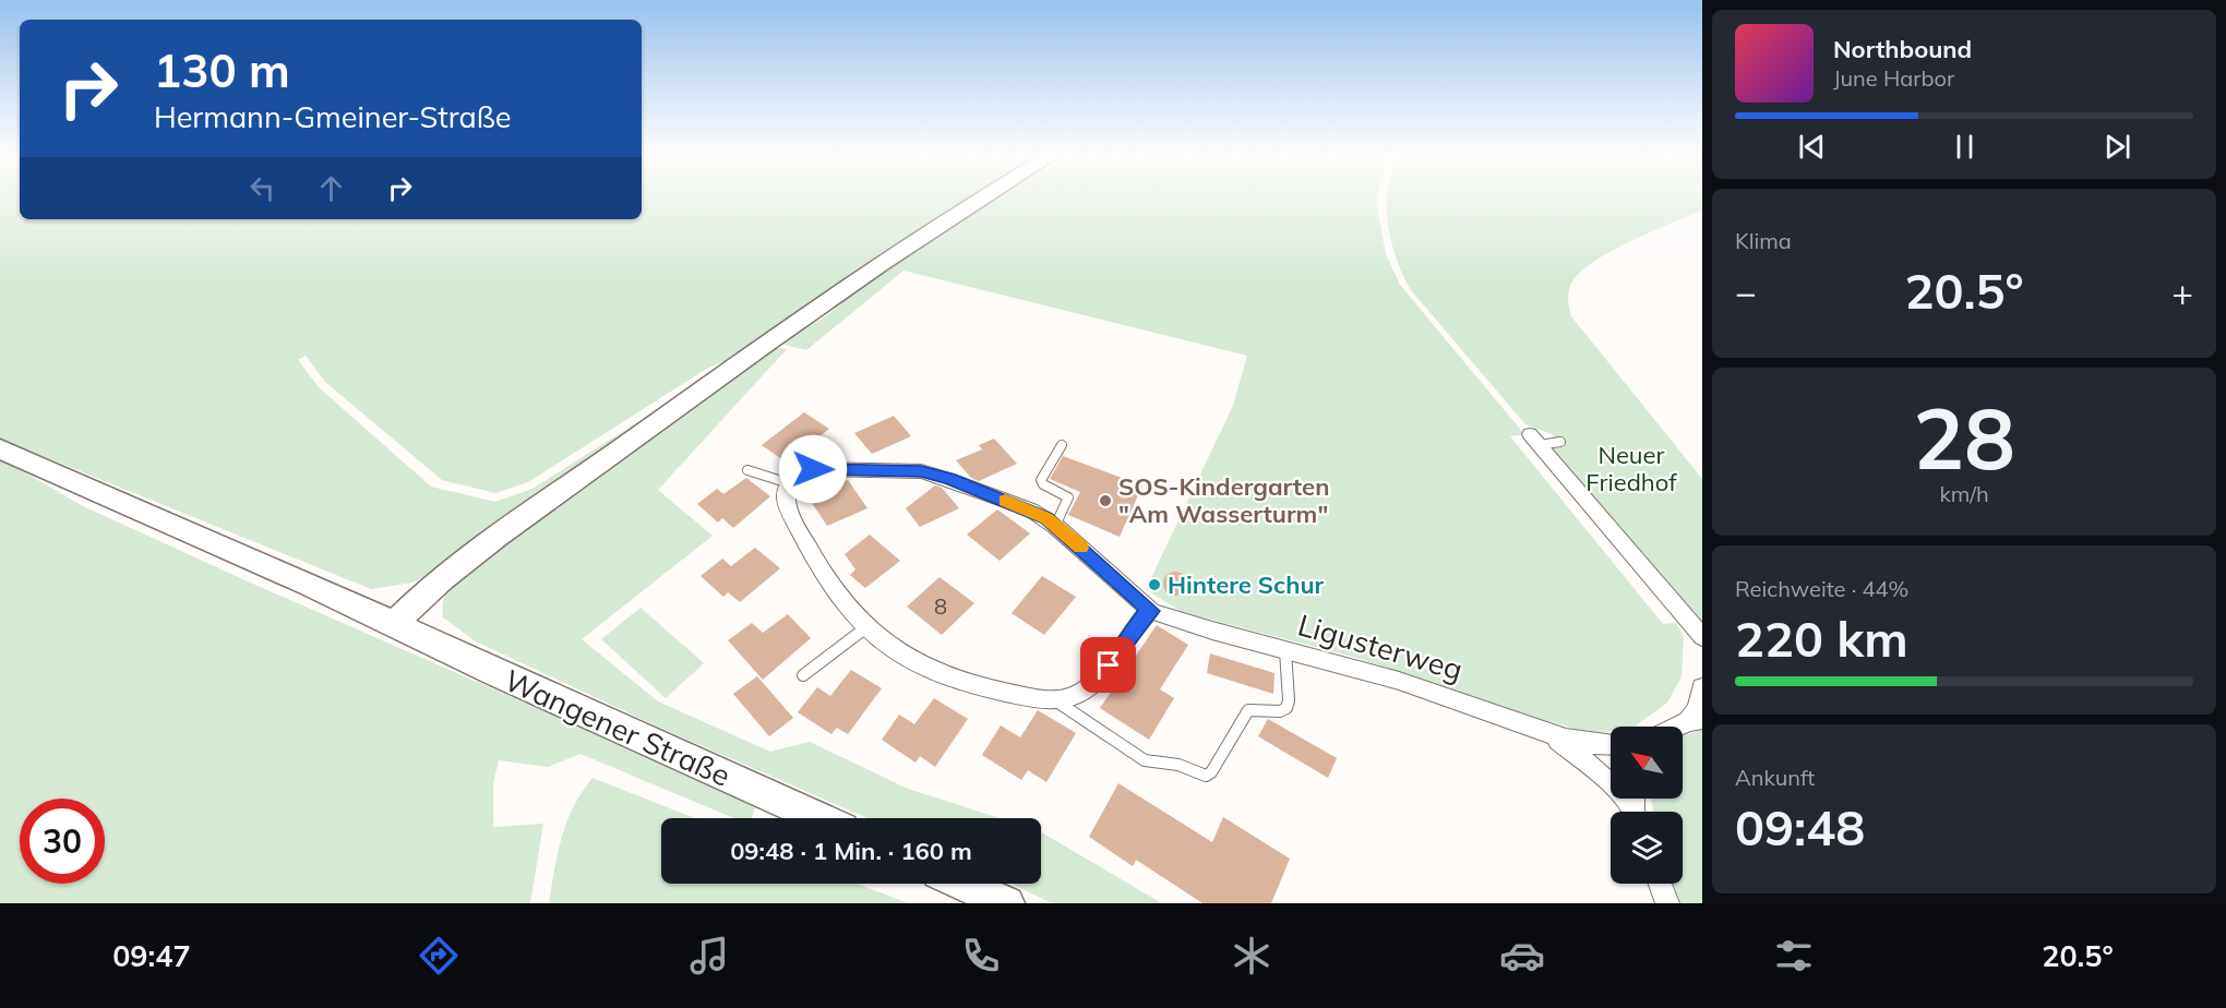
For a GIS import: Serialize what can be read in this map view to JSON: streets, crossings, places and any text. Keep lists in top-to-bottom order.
{
  "streets": {
    "main road": ["Wangener Straße"],
    "street": ["Ligusterweg"]
  },
  "parks": ["Neuer Friedhof"],
  "places": ["SOS-Kindergarten \"Am Wasserturm\"", "Hintere Schur"],
  "house_numbers": ["8"],
  "north": "top left",
  "page": {
    "turn": ["130 m", "Hermann-Gmeiner-Straße"],
    "song": ["Northbound", "June Harbor"],
    "tile": [
      "Klima",
      ["28", "km/h"],
      ["Reichweite · 44%", "220 km"],
      ["Ankunft", "09:48"]
    ],
    "heat": ["−", "20.5°", "+"],
    "limit": "30",
    "trip": "09:48 · 1 Min. · 160 m",
    "tabs": ["09:47", "20.5°"]
  }
}
